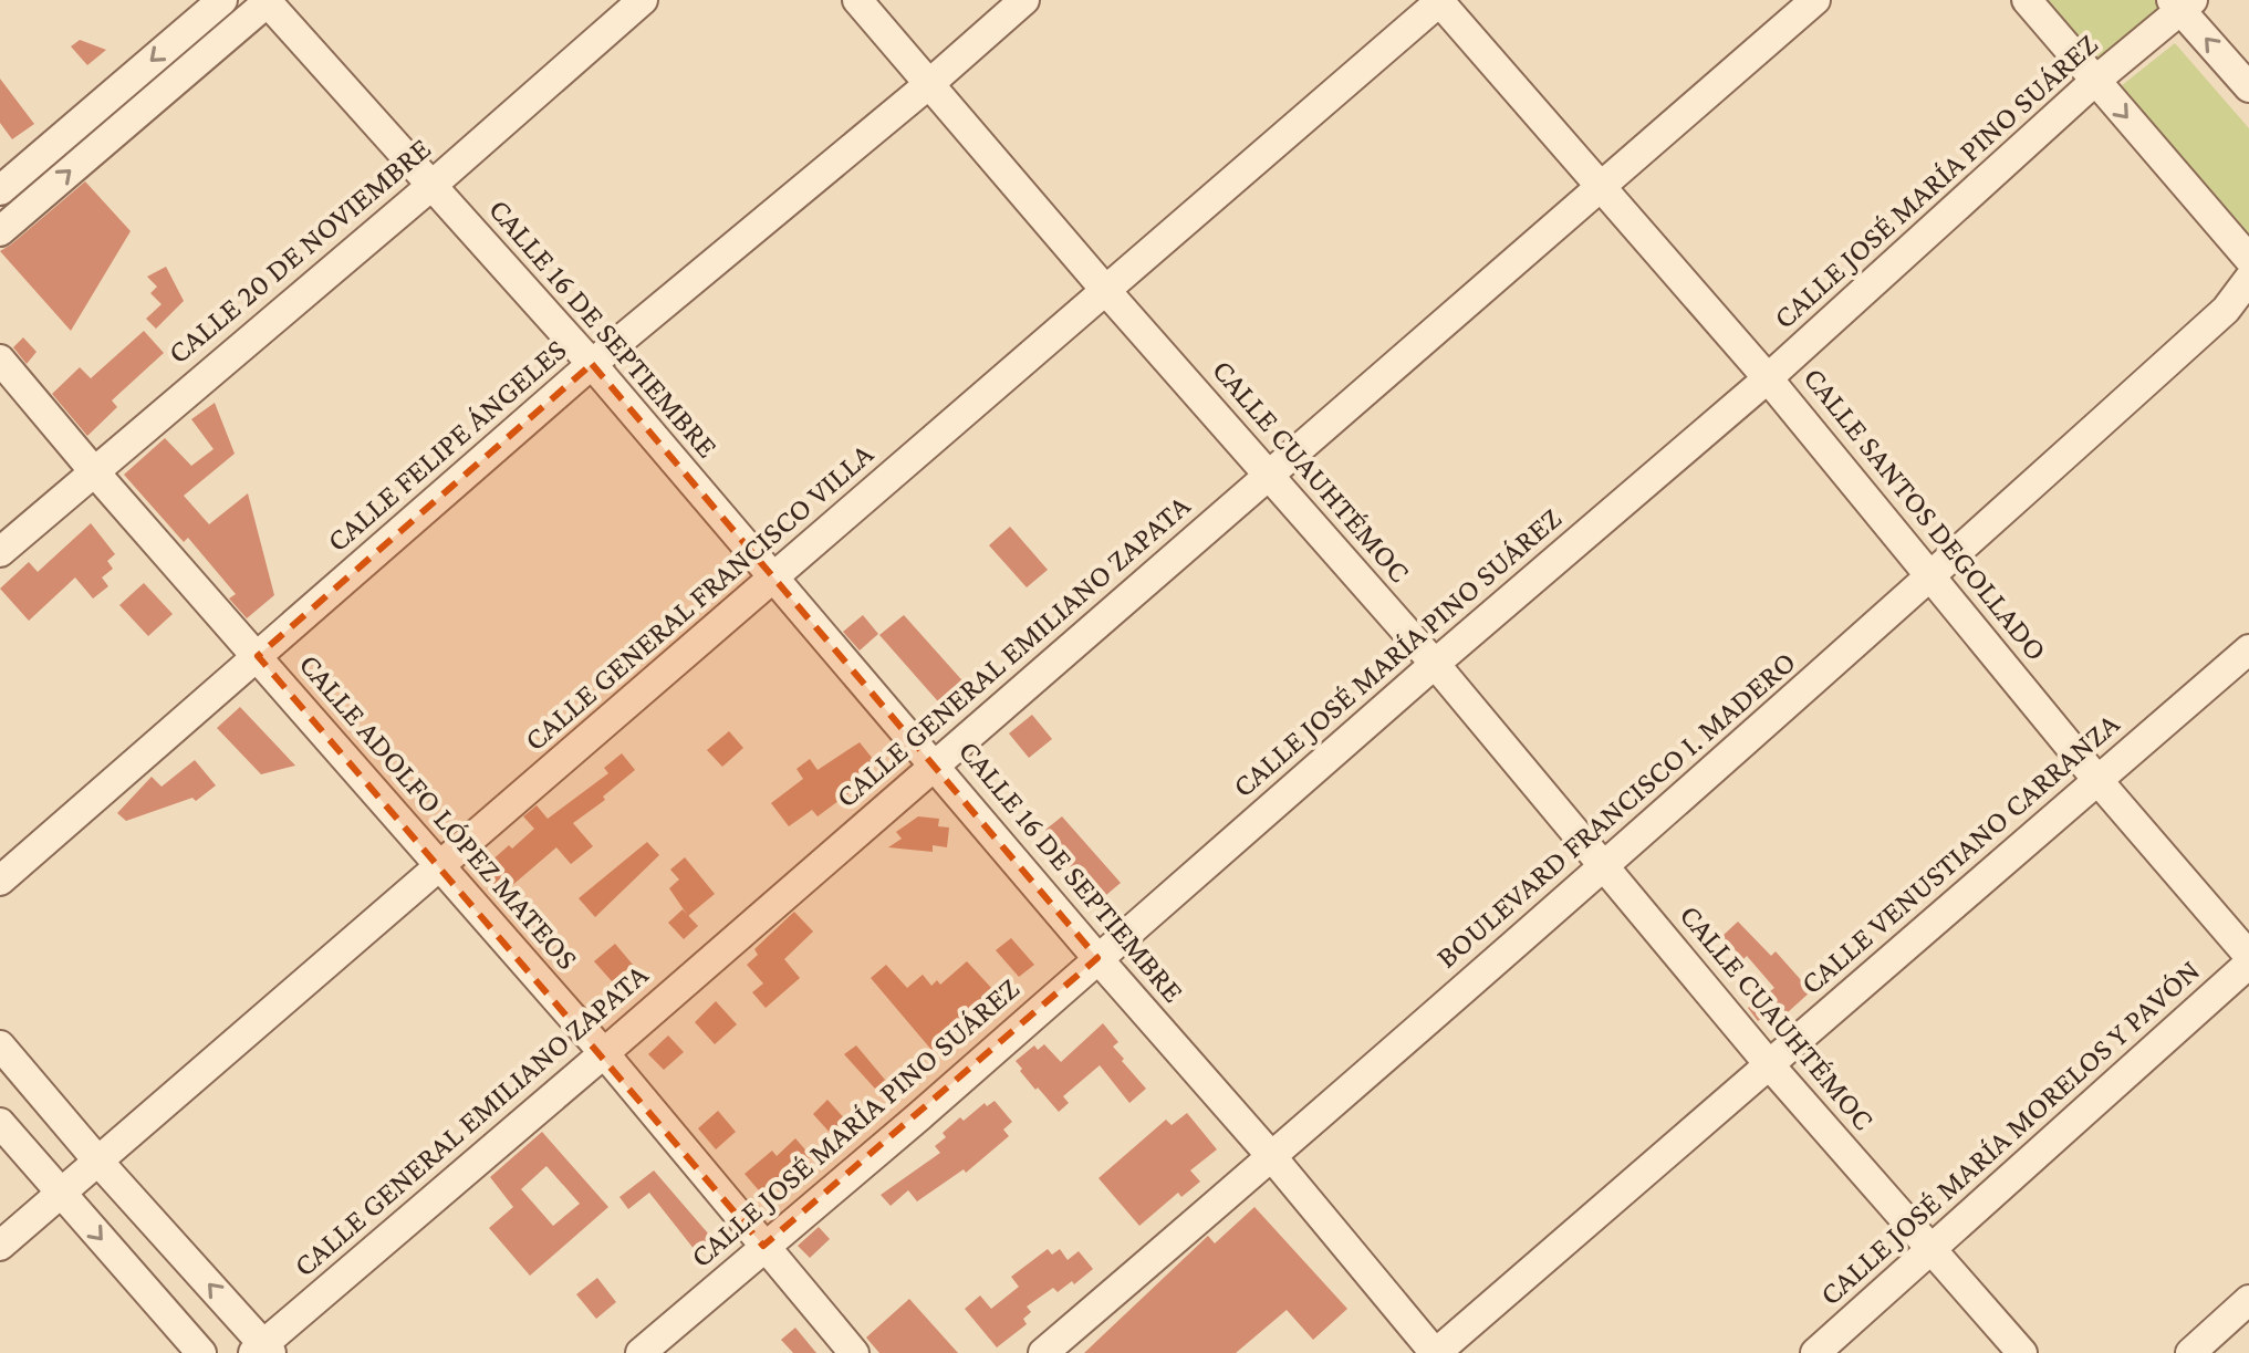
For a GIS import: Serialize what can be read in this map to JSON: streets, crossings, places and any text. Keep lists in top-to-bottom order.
{
  "streets": {
    "street": [
      "CALLE JOSÉ MARÍA PINO SUÁREZ",
      "CALLE 20 DE NOVIEMBRE",
      "CALLE 16 DE SEPTIEMBRE",
      "CALLE FELIPE ÁNGELES",
      "CALLE CUAUHTÉMOC",
      "CALLE SANTOS DEGOLLADO",
      "CALLE GENERAL FRANCISCO VILLA",
      "CALLE GENERAL EMILIANO ZAPATA",
      "BOULEVARD FRANCISCO I. MADERO",
      "CALLE ADOLFO LÓPEZ MATEOS",
      "CALLE VENUSTIANO CARRANZA",
      "CALLE JOSÉ MARÍA MORELOS Y PAVÓN"
    ]
  },
  "crossings": [
    ["CALLE JOSÉ MARÍA PINO SUÁREZ", "CALLE 16 DE SEPTIEMBRE"],
    ["CALLE JOSÉ MARÍA PINO SUÁREZ", "CALLE CUAUHTÉMOC"],
    ["CALLE JOSÉ MARÍA PINO SUÁREZ", "CALLE SANTOS DEGOLLADO"],
    ["CALLE JOSÉ MARÍA PINO SUÁREZ", "CALLE ADOLFO LÓPEZ MATEOS"],
    ["CALLE 20 DE NOVIEMBRE", "CALLE 16 DE SEPTIEMBRE"],
    ["CALLE 20 DE NOVIEMBRE", "CALLE ADOLFO LÓPEZ MATEOS"],
    ["CALLE 16 DE SEPTIEMBRE", "CALLE FELIPE ÁNGELES"],
    ["CALLE 16 DE SEPTIEMBRE", "CALLE GENERAL FRANCISCO VILLA"],
    ["CALLE 16 DE SEPTIEMBRE", "CALLE GENERAL EMILIANO ZAPATA"],
    ["CALLE 16 DE SEPTIEMBRE", "BOULEVARD FRANCISCO I. MADERO"],
    ["CALLE 16 DE SEPTIEMBRE", "CALLE VENUSTIANO CARRANZA"],
    ["CALLE FELIPE ÁNGELES", "CALLE CUAUHTÉMOC"],
    ["CALLE FELIPE ÁNGELES", "CALLE ADOLFO LÓPEZ MATEOS"],
    ["CALLE CUAUHTÉMOC", "CALLE GENERAL FRANCISCO VILLA"],
    ["CALLE CUAUHTÉMOC", "CALLE GENERAL EMILIANO ZAPATA"],
    ["CALLE CUAUHTÉMOC", "BOULEVARD FRANCISCO I. MADERO"],
    ["CALLE CUAUHTÉMOC", "CALLE VENUSTIANO CARRANZA"],
    ["CALLE CUAUHTÉMOC", "CALLE JOSÉ MARÍA MORELOS Y PAVÓN"],
    ["CALLE SANTOS DEGOLLADO", "CALLE GENERAL FRANCISCO VILLA"],
    ["CALLE SANTOS DEGOLLADO", "CALLE GENERAL EMILIANO ZAPATA"],
    ["CALLE SANTOS DEGOLLADO", "BOULEVARD FRANCISCO I. MADERO"],
    ["CALLE SANTOS DEGOLLADO", "CALLE VENUSTIANO CARRANZA"],
    ["CALLE GENERAL FRANCISCO VILLA", "CALLE ADOLFO LÓPEZ MATEOS"],
    ["CALLE GENERAL EMILIANO ZAPATA", "CALLE ADOLFO LÓPEZ MATEOS"]
  ]
}
